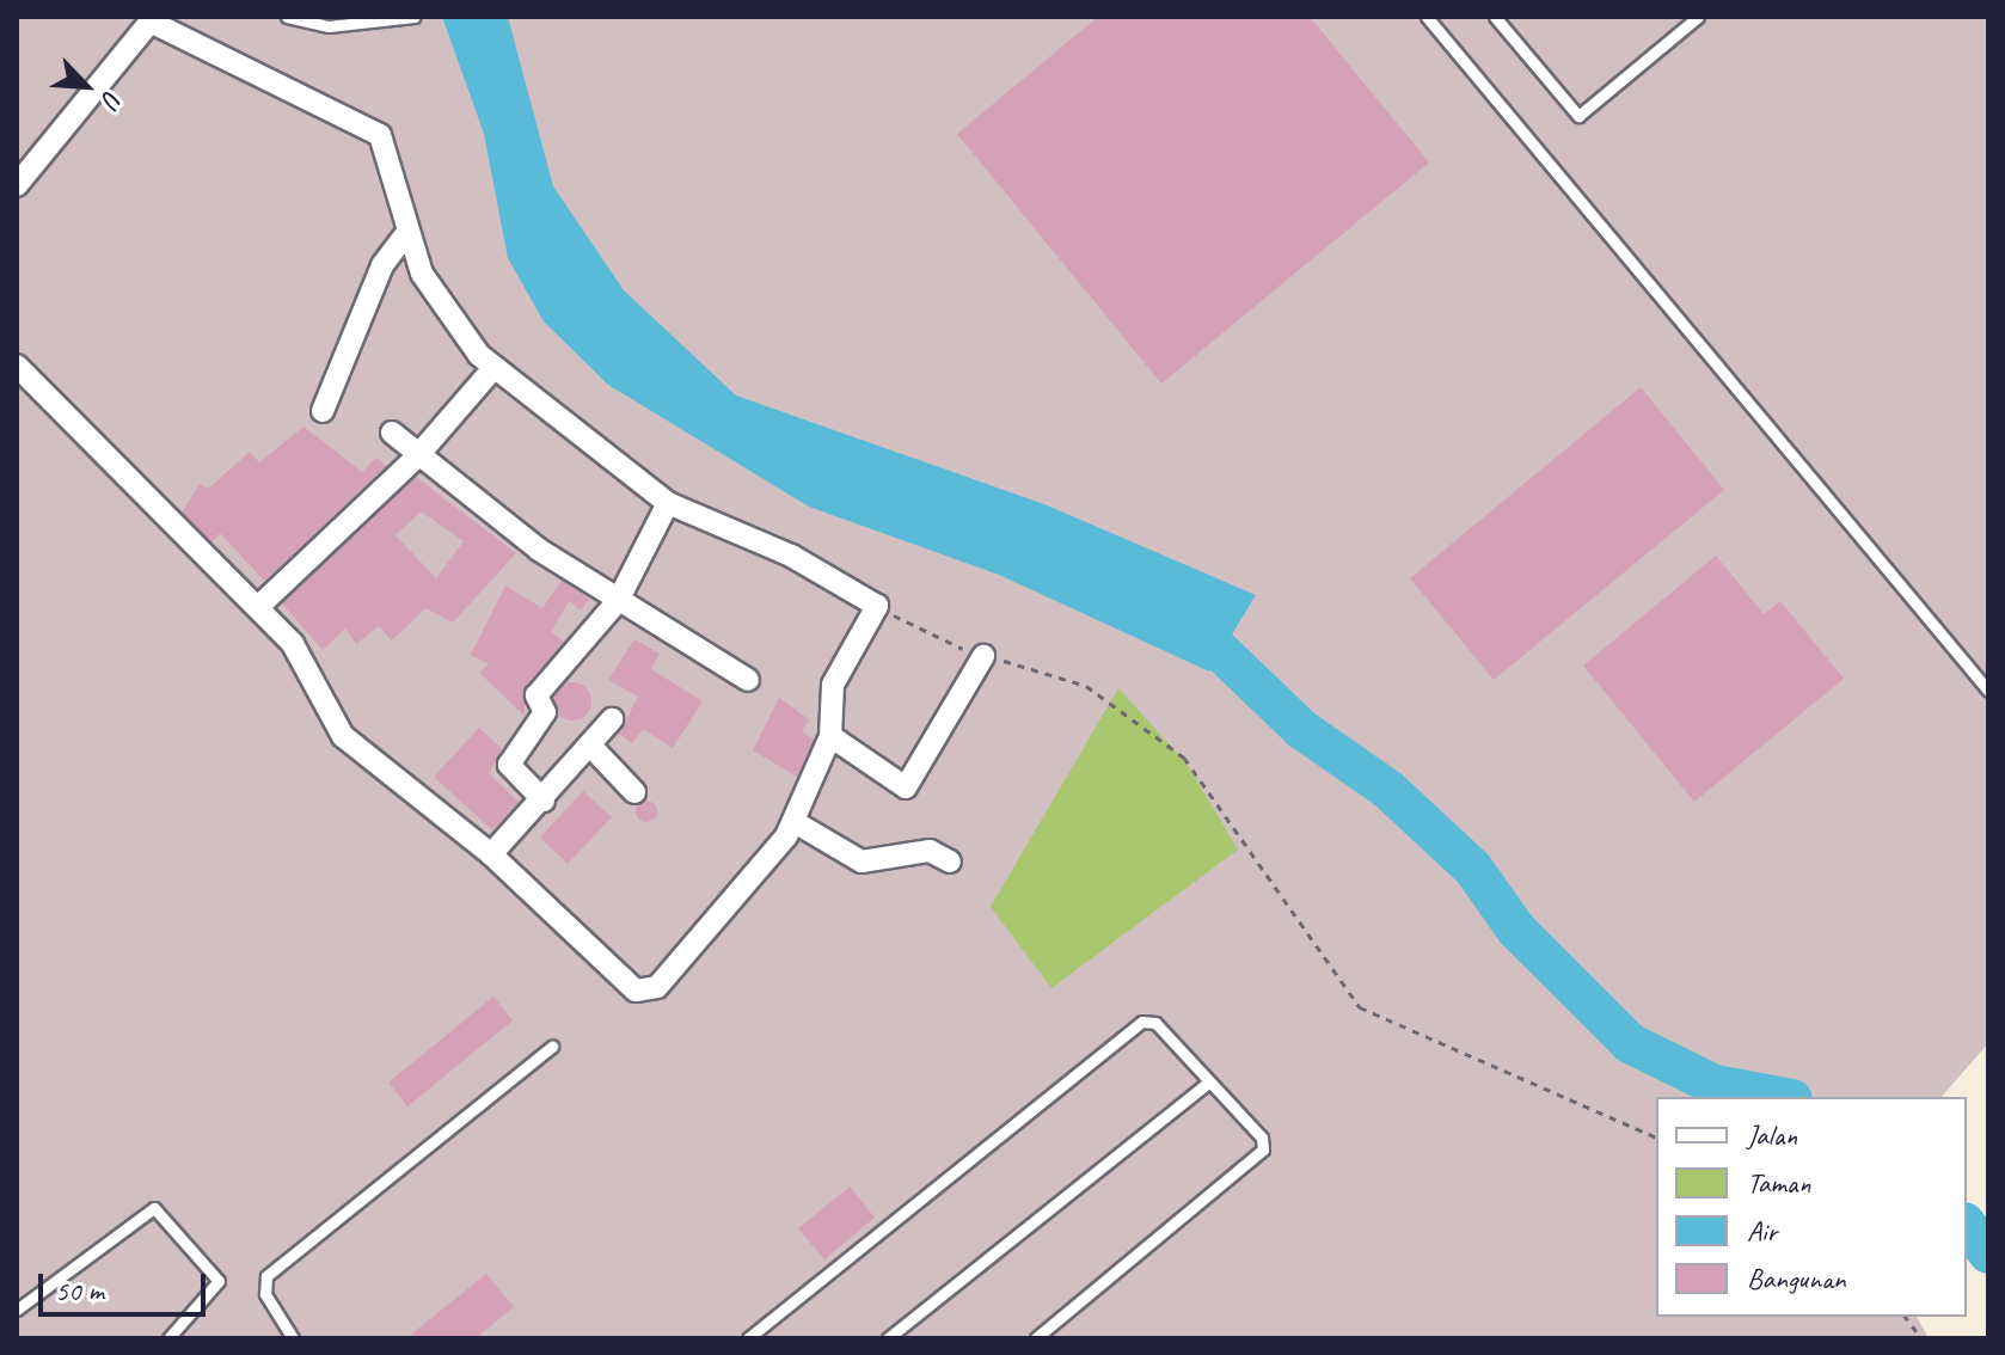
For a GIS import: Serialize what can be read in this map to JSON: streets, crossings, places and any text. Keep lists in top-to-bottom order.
{
  "legend": [
    "Jalan",
    "Taman",
    "Air",
    "Bangunan"
  ],
  "scale_bar": "50 m",
  "north": "bottom right"
}
